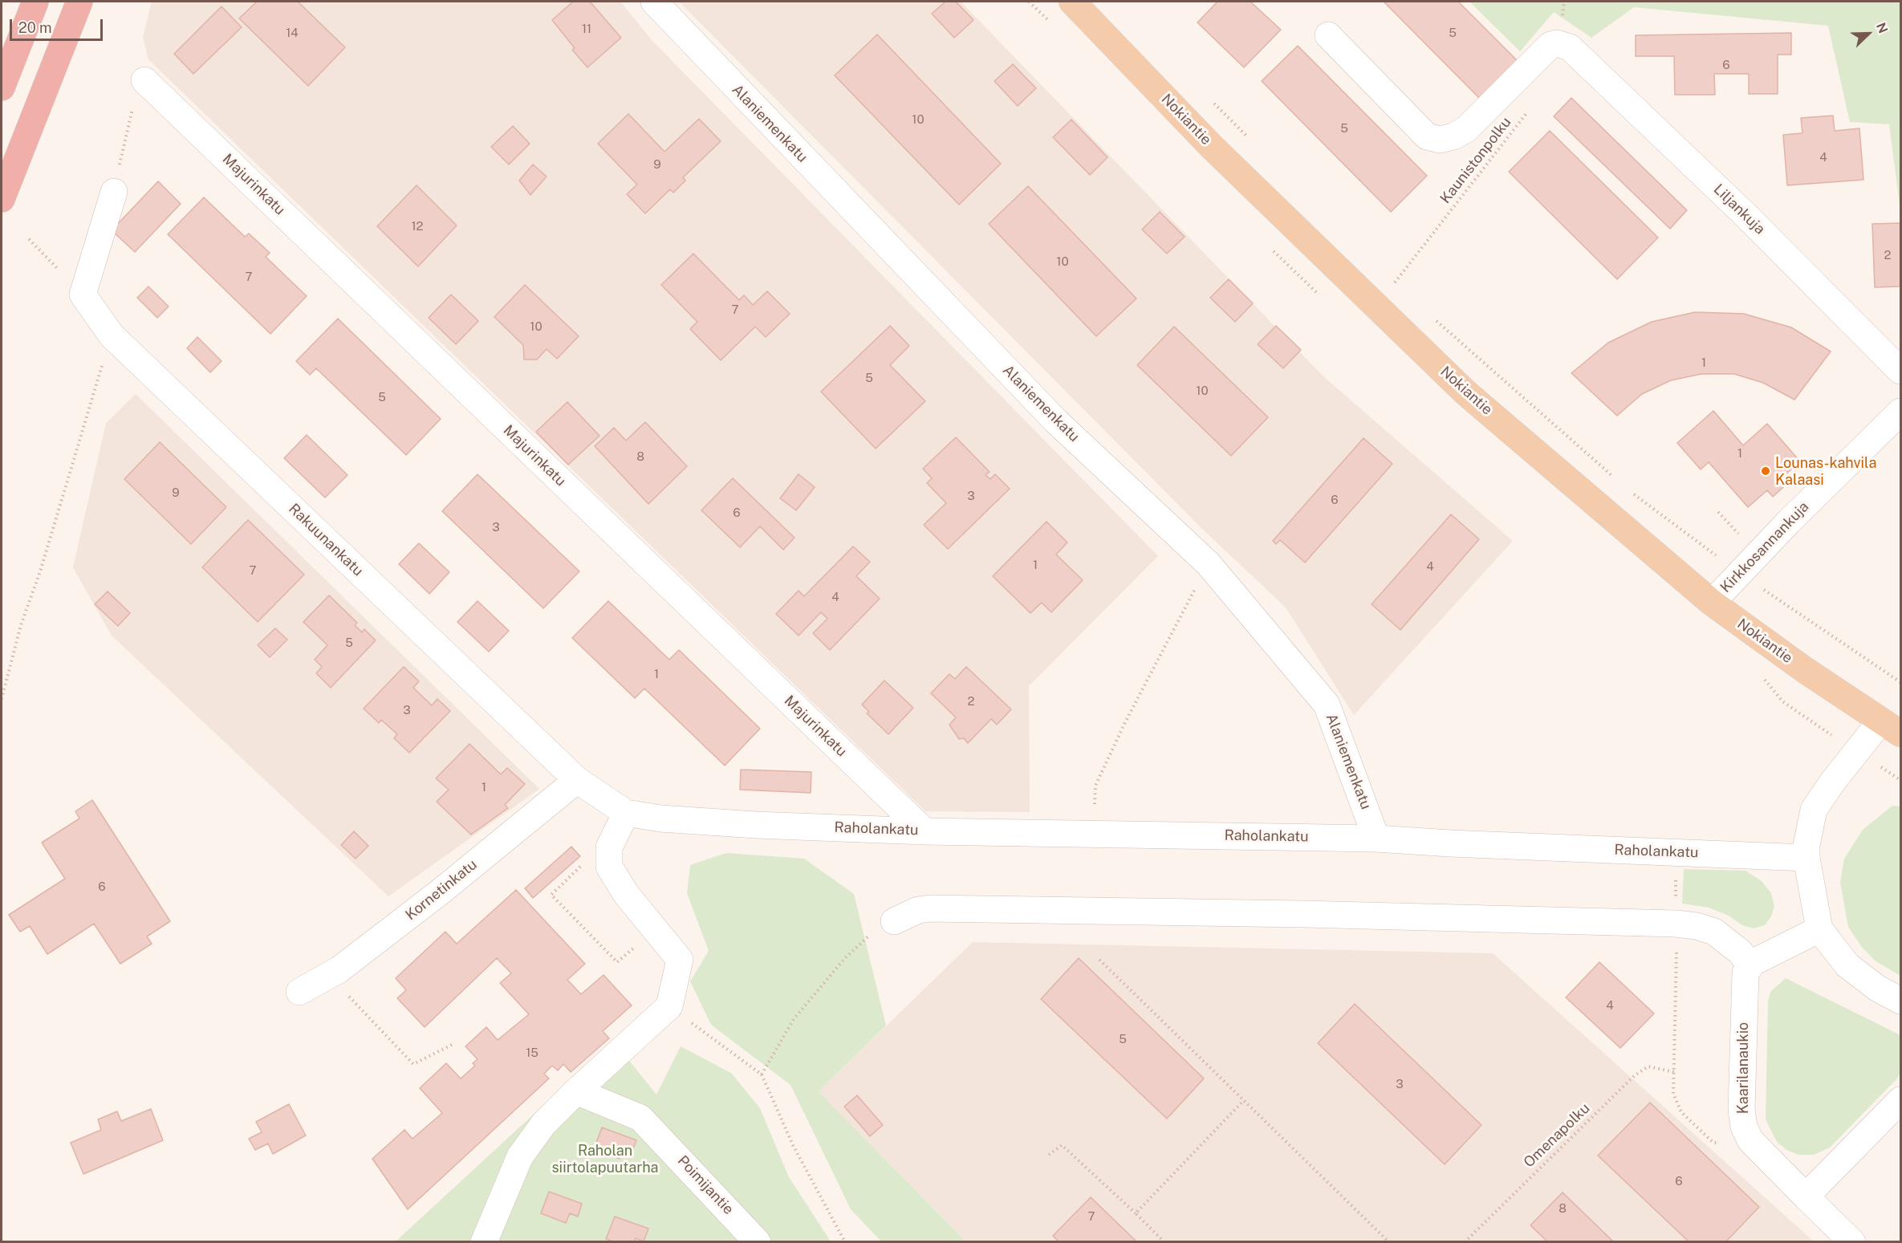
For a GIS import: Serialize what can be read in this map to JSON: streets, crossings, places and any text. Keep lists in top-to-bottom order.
{
  "streets": {
    "main road": ["Nokiantie"],
    "street": [
      "Alaniemenkatu",
      "Majurinkatu",
      "Liljankuja",
      "Rakuunankatu",
      "Kirkkosannankuja",
      "Raholankatu",
      "Kornetinkatu",
      "Kaarilanaukio",
      "Poimijantie"
    ],
    "path": ["Kaunistonpolku", "Omenapolku"]
  },
  "crossings": [
    ["Nokiantie", "Kirkkosannankuja"],
    ["Alaniemenkatu", "Raholankatu"],
    ["Majurinkatu", "Raholankatu"],
    ["Rakuunankatu", "Raholankatu"],
    ["Rakuunankatu", "Kornetinkatu"],
    ["Raholankatu", "Kornetinkatu"]
  ],
  "parks": ["Raholan siirtolapuutarha"],
  "places": ["Lounas-kahvila Kalaasi"],
  "house_numbers": [
    "11",
    "14",
    "5",
    "6",
    "10",
    "5",
    "4",
    "9",
    "12",
    "2",
    "10",
    "7",
    "7",
    "10",
    "1",
    "5",
    "10",
    "5",
    "1",
    "8",
    "9",
    "3",
    "6",
    "6",
    "3",
    "1",
    "4",
    "7",
    "4",
    "5",
    "1",
    "2",
    "3",
    "1",
    "6",
    "4",
    "5",
    "15",
    "3",
    "6",
    "8",
    "7"
  ],
  "scale_bar": "20 m",
  "north": "top right"
}
